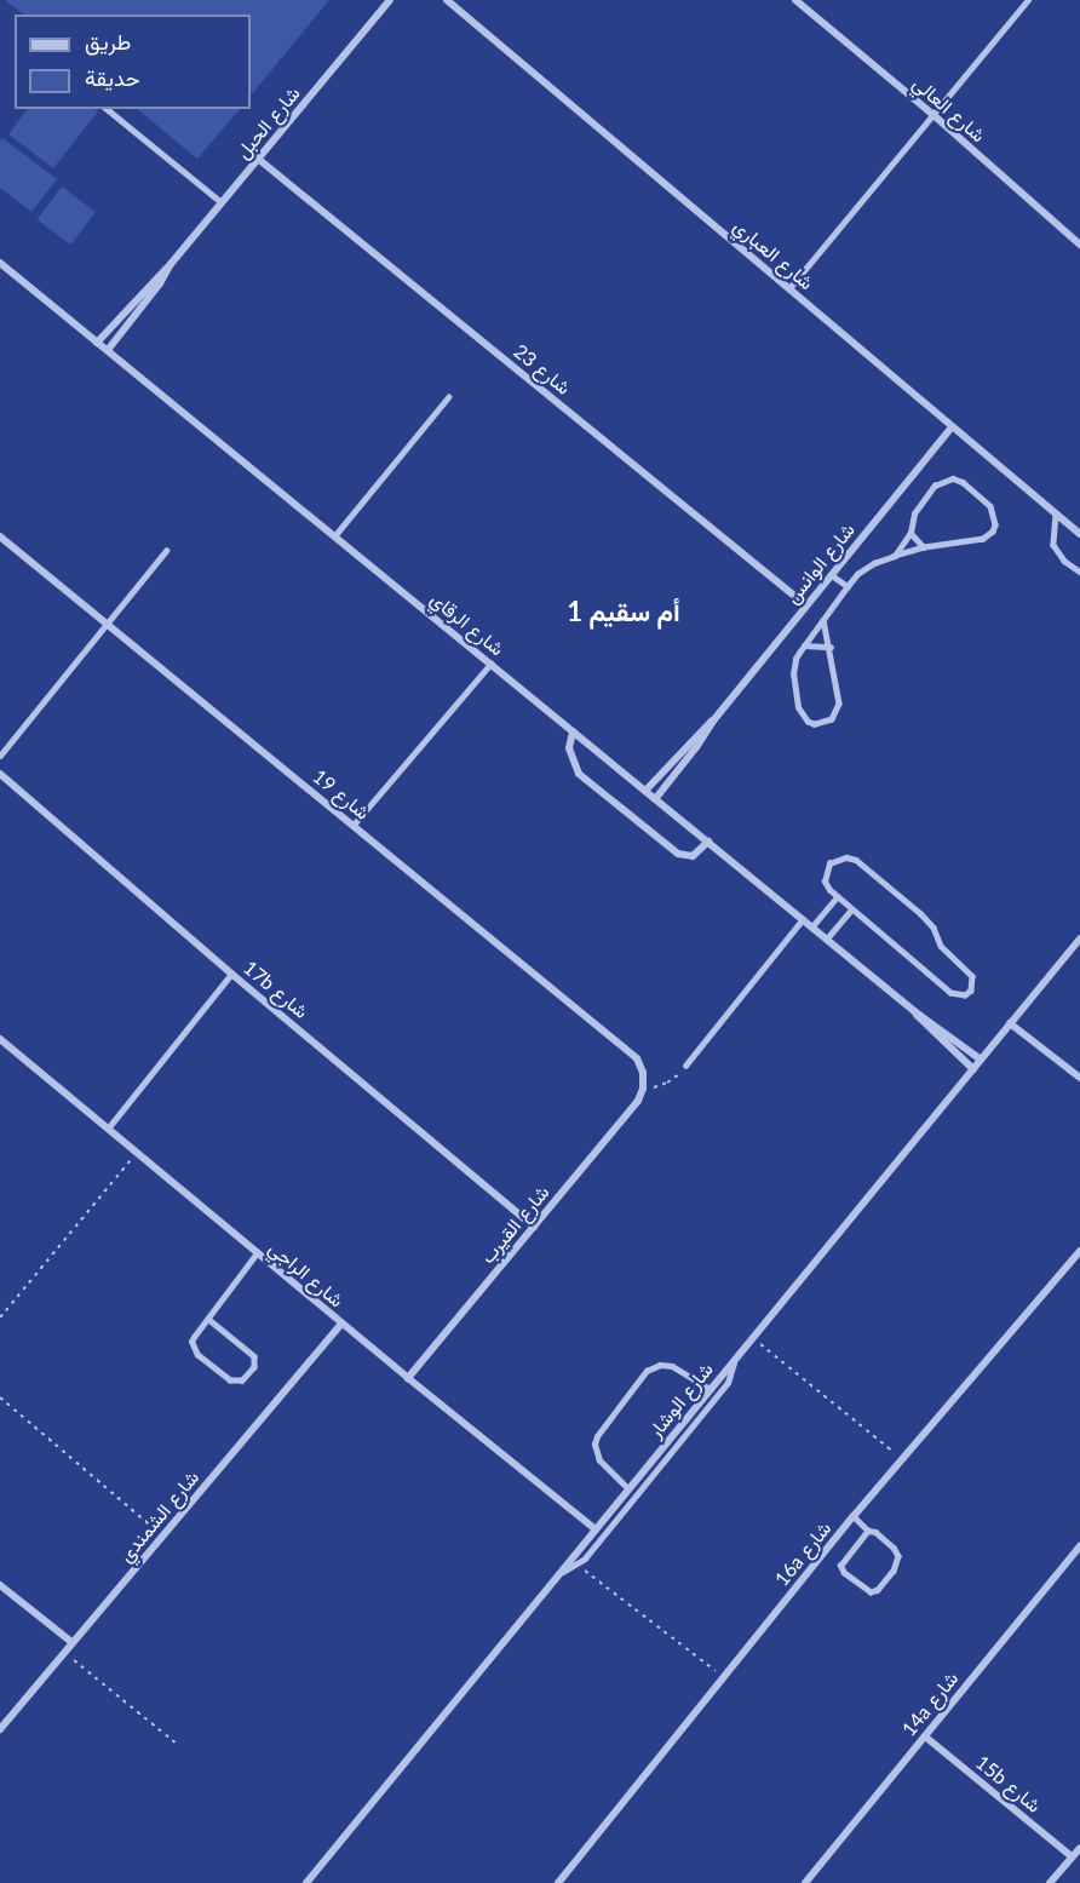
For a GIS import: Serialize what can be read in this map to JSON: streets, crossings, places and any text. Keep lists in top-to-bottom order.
{
  "streets": {
    "street": [
      "شارع العالي",
      "شارع الحبل",
      "شارع العباري",
      "شارع 23",
      "شارع الوانس",
      "شارع الرقاي",
      "شارع 19",
      "17b شارع",
      "شارع القيرب",
      "شارع الراجي",
      "شارع الوشار",
      "شارع الشمندي",
      "16a شارع",
      "14a شارع",
      "15b شارع"
    ]
  },
  "crossings": [
    ["شارع الحبل", "شارع 23"],
    ["شارع الحبل", "شارع الرقاي"],
    ["شارع العباري", "شارع الوانس"],
    ["شارع 23", "شارع الوانس"],
    ["شارع الوانس", "شارع الرقاي"],
    ["شارع الرقاي", "شارع الوشار"],
    ["شارع 19", "شارع القيرب"],
    ["17b شارع", "شارع القيرب"],
    ["شارع القيرب", "شارع الراجي"],
    ["شارع الراجي", "شارع الوشار"],
    ["شارع الراجي", "شارع الشمندي"],
    ["14a شارع", "15b شارع"]
  ],
  "districts": ["أم سقيم 1"],
  "legend": ["طريق", "حديقة"]
}
